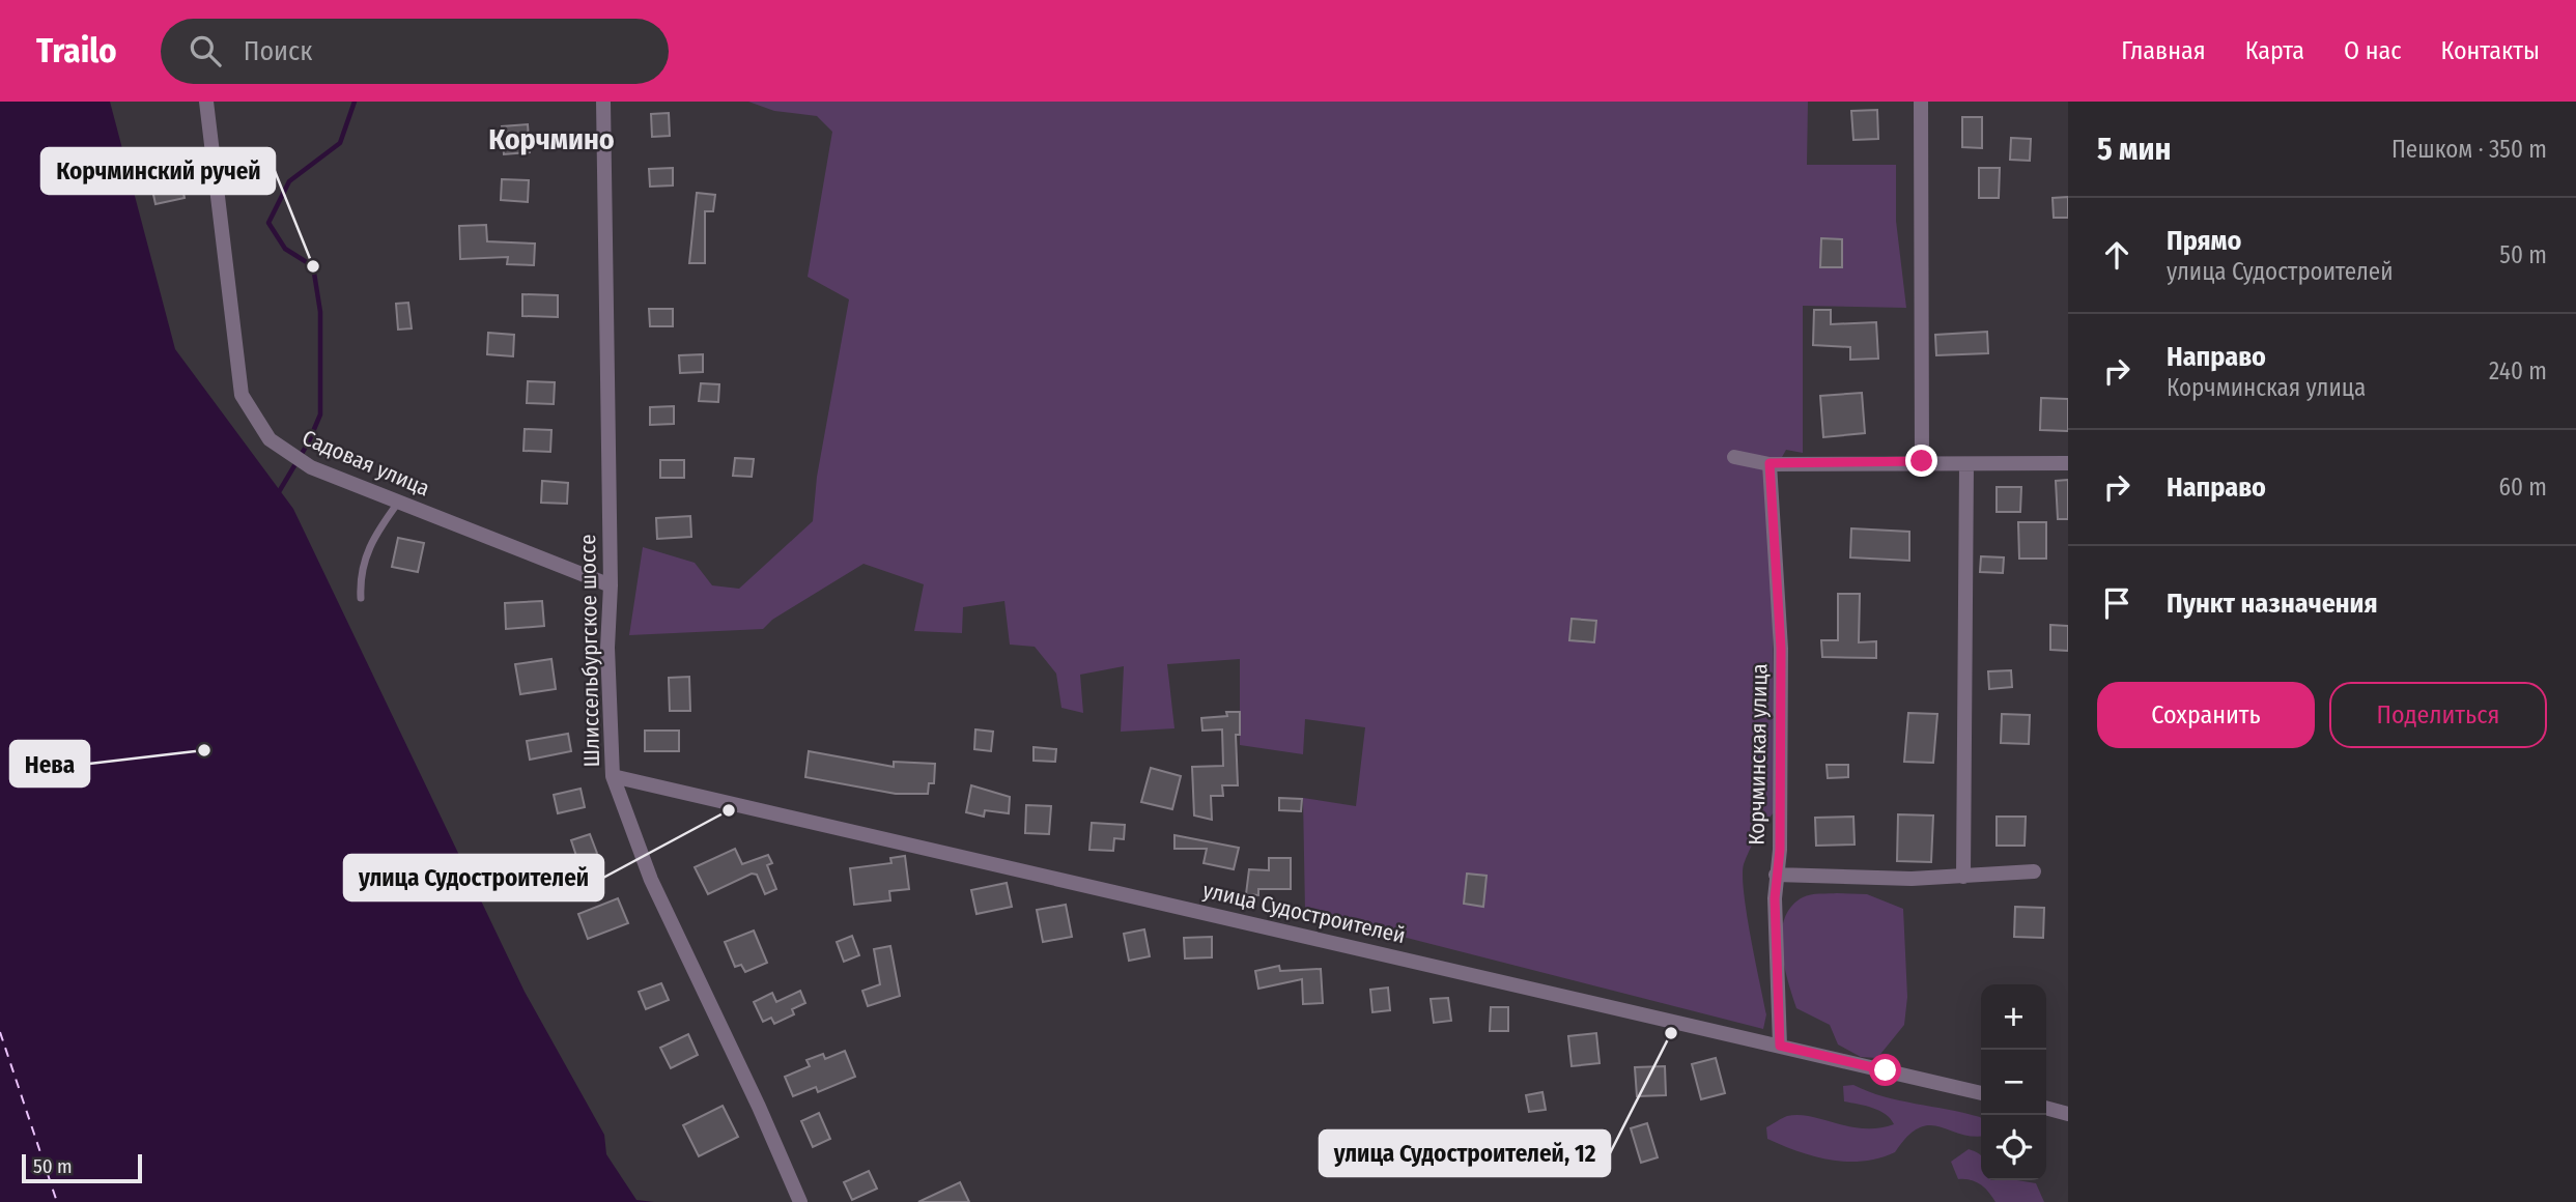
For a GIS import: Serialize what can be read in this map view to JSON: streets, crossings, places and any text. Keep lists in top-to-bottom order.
{
  "streets": {
    "street": [
      "Садовая улица",
      "Шлиссельбургское шоссе",
      "Корчминская улица",
      "улица Судостроителей"
    ]
  },
  "crossings": [
    ["Садовая улица", "Шлиссельбургское шоссе"],
    ["Шлиссельбургское шоссе", "улица Судостроителей"],
    ["Корчминская улица", "улица Судостроителей"]
  ],
  "districts": ["Корчмино"],
  "places": [
    "Корчминский ручей",
    "Нева",
    "улица Судостроителей",
    "улица Судостроителей, 12"
  ],
  "scale_bar": "50 m",
  "page": {
    "header": "Trailo",
    "search": "Поиск",
    "nav": [
      "Главная",
      "Карта",
      "О нас",
      "Контакты"
    ],
    "heading": ["5 мин", "Пешком · 350 m"],
    "list": [
      ["Прямо", "улица Судостроителей", "50 m"],
      ["Направо", "Корчминская улица", "240 m"],
      ["Направо", "60 m"],
      "Пункт назначения"
    ],
    "buttons": ["Сохранить", "Поделиться"],
    "map_buttons": ["+", "−"],
    "scale": "50 m"
  }
}
